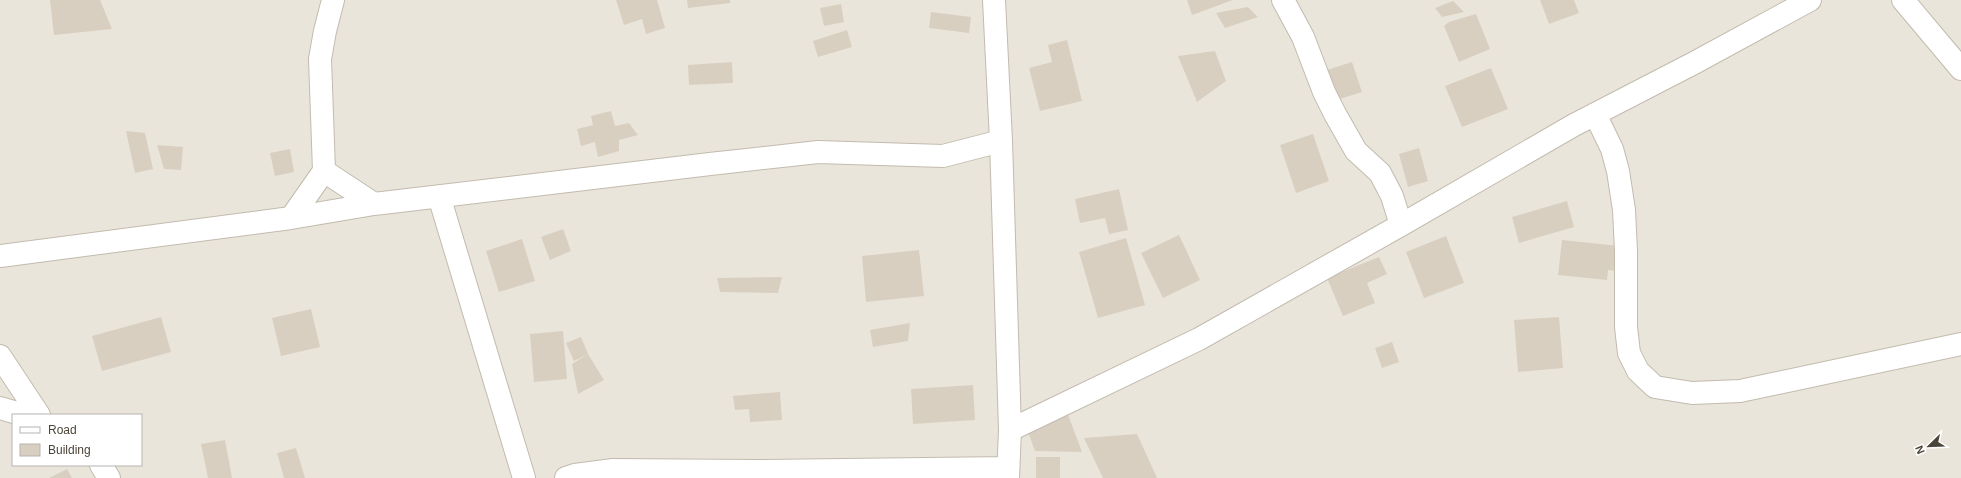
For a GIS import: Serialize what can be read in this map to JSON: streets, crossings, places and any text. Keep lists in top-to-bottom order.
{
  "legend": ["Road", "Building"],
  "north": "bottom left"
}
